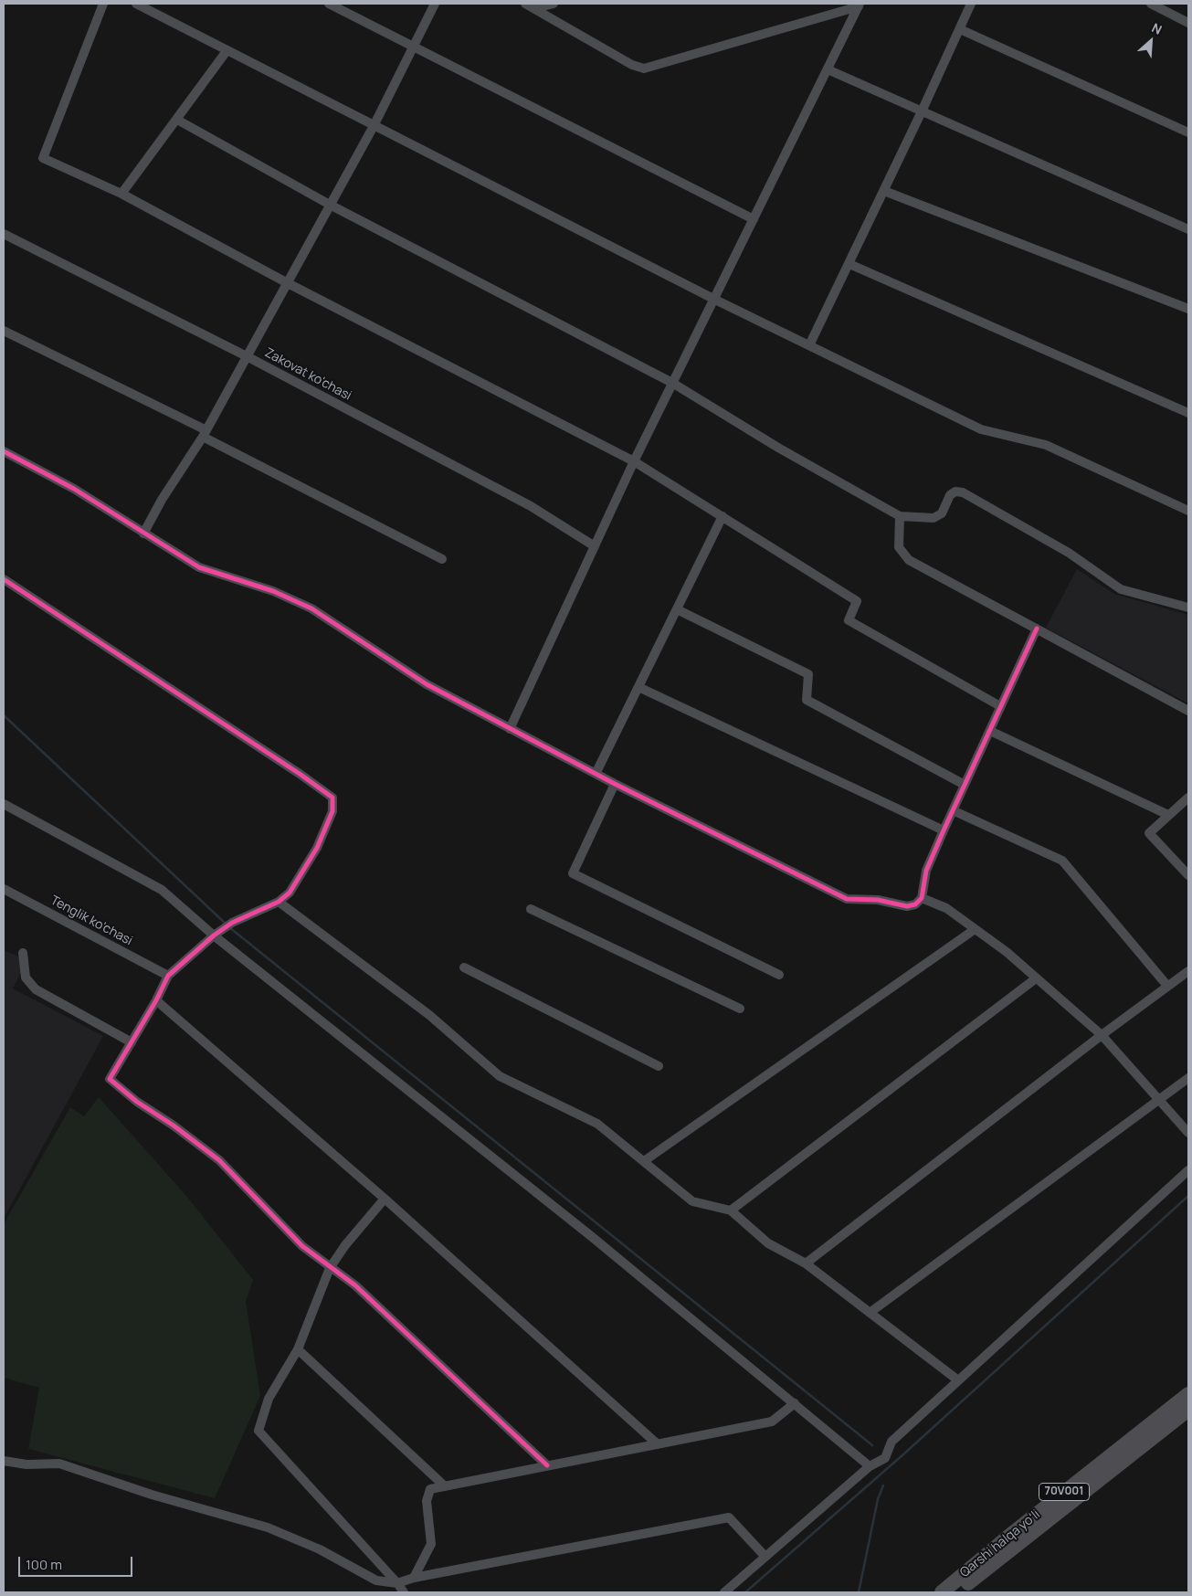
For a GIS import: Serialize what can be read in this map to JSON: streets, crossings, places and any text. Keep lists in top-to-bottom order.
{
  "streets": {
    "highway": ["70V001", "Qarshi halqa yoʻli"],
    "street": ["Zakovat ko'chasi", "Tenglik ko'chasi"]
  },
  "scale_bar": "100 m",
  "north": "top right"
}
